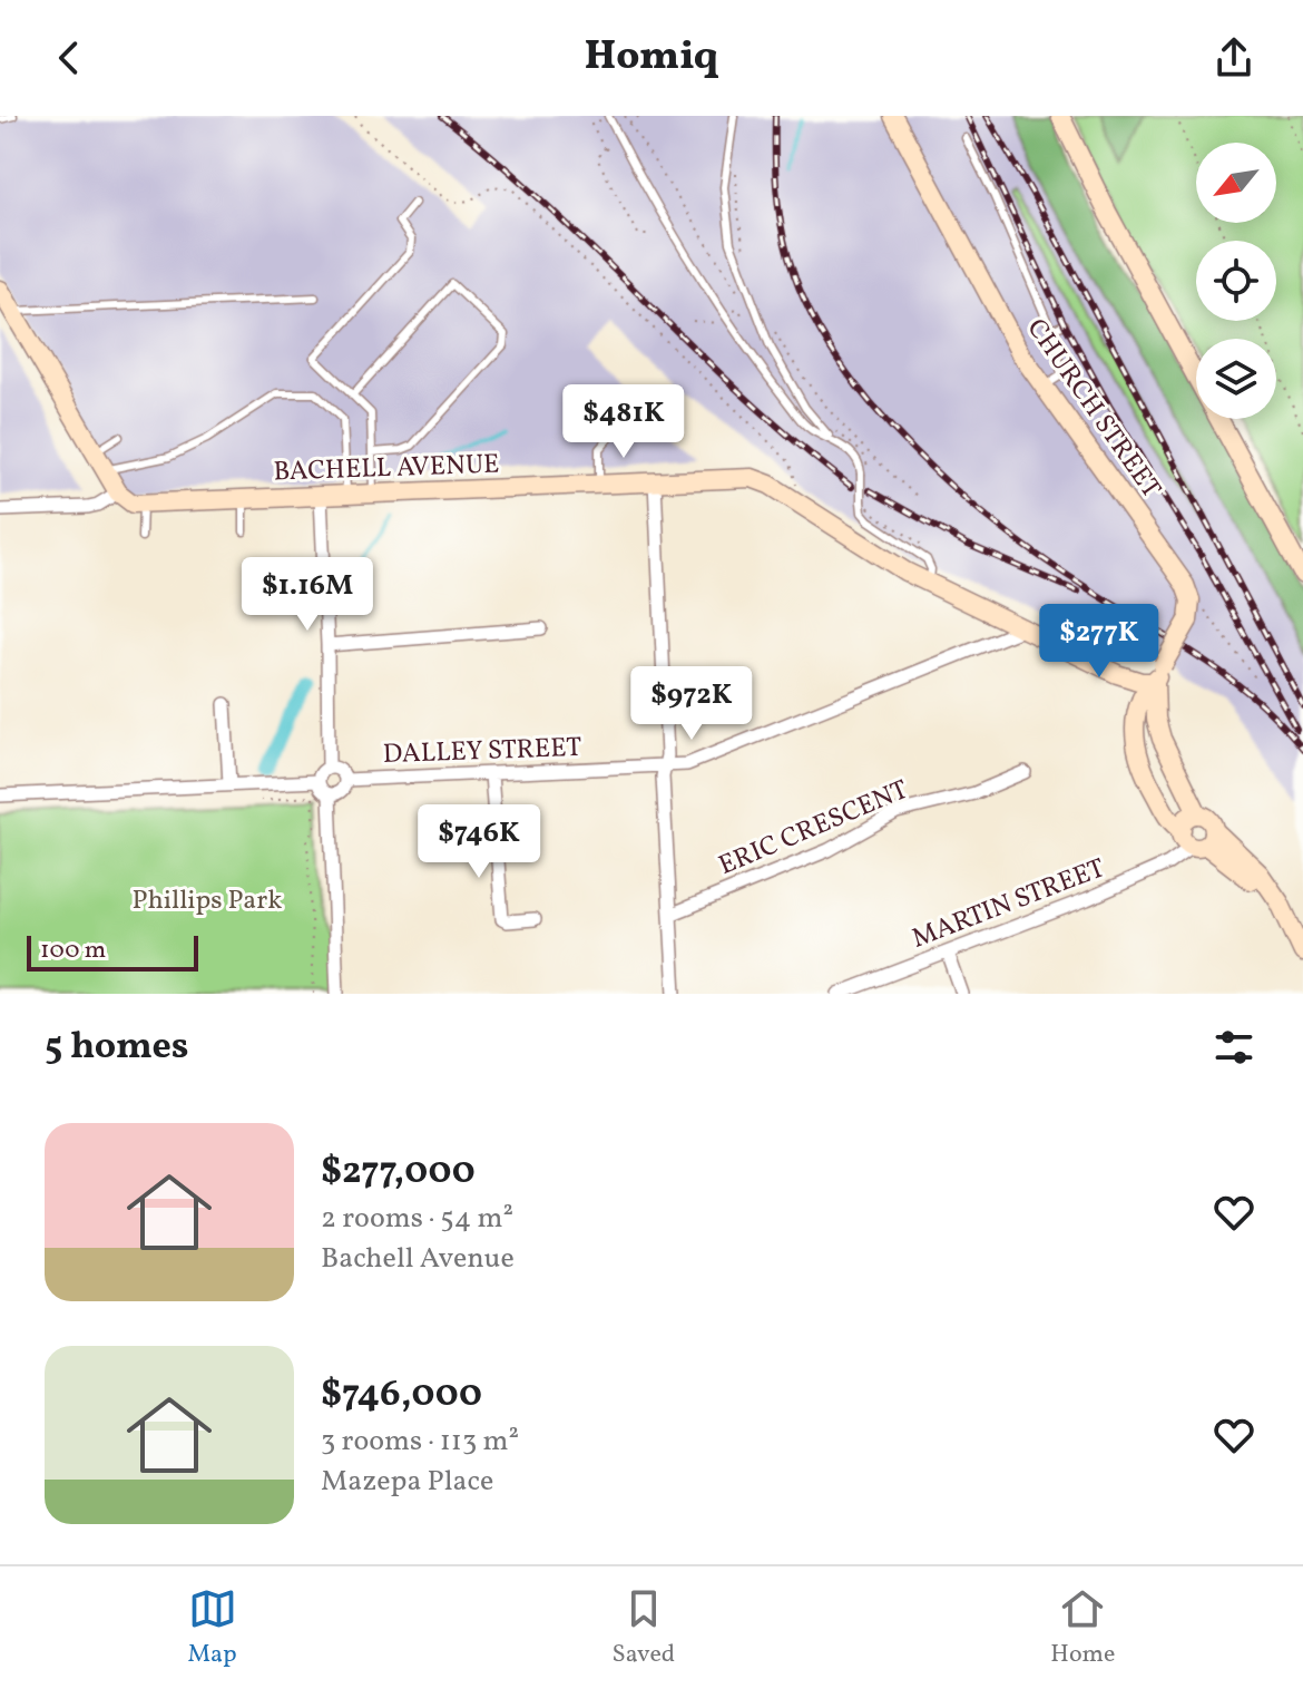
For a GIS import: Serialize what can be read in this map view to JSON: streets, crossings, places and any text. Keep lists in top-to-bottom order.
{
  "streets": {
    "main road": ["CHURCH STREET", "BACHELL AVENUE"],
    "street": ["DALLEY STREET", "ERIC CRESCENT", "MARTIN STREET"]
  },
  "crossings": [
    ["BACHELL AVENUE", "DALLEY STREET"]
  ],
  "parks": ["Phillips Park"],
  "scale_bar": "100 m",
  "north": "bottom left",
  "page": {
    "header": "Homiq",
    "price": [
      "$481K",
      "$1.16M",
      "$277K",
      "$972K",
      "$746K"
    ],
    "scale": "100 m",
    "heading": "5 homes",
    "list": [
      {
        "name": "$277,000",
        "note": "2 rooms · 54 m² · Bachell Avenue"
      },
      {
        "name": "$746,000",
        "note": "3 rooms · 113 m² · Mazepa Place"
      }
    ],
    "tabs": ["Map", "Saved", "Home"]
  }
}
